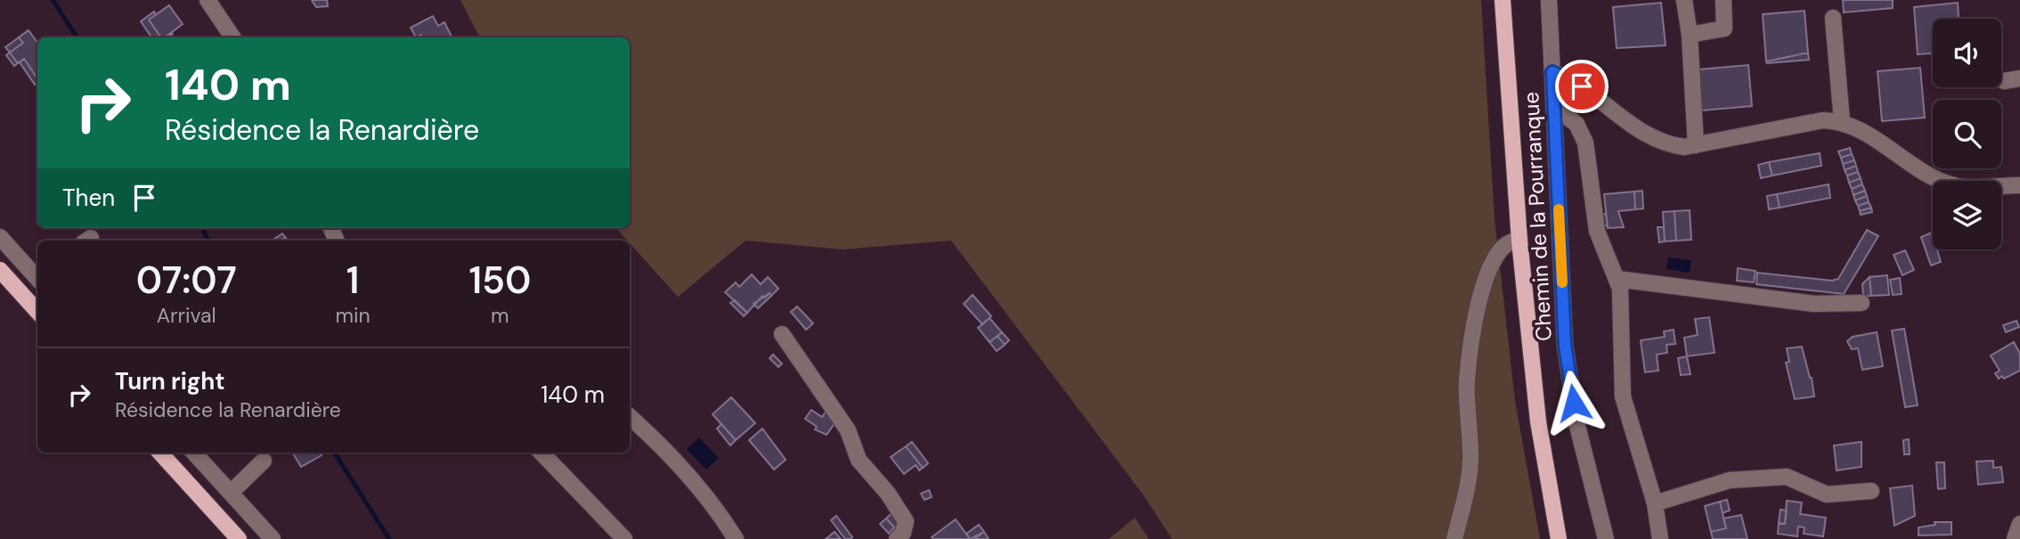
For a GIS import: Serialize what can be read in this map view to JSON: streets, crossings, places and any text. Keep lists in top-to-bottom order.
{
  "streets": {
    "street": ["Chemin de la Pourranque"]
  },
  "page": {
    "turn": ["140 m", "Résidence la Renardière"],
    "then": "Then",
    "eta": [
      "07:07",
      "Arrival",
      "1",
      "min",
      "150",
      "m"
    ],
    "list": [
      {
        "name": "Turn right",
        "note": "Résidence la Renardière",
        "value": "140 m"
      }
    ]
  }
}
